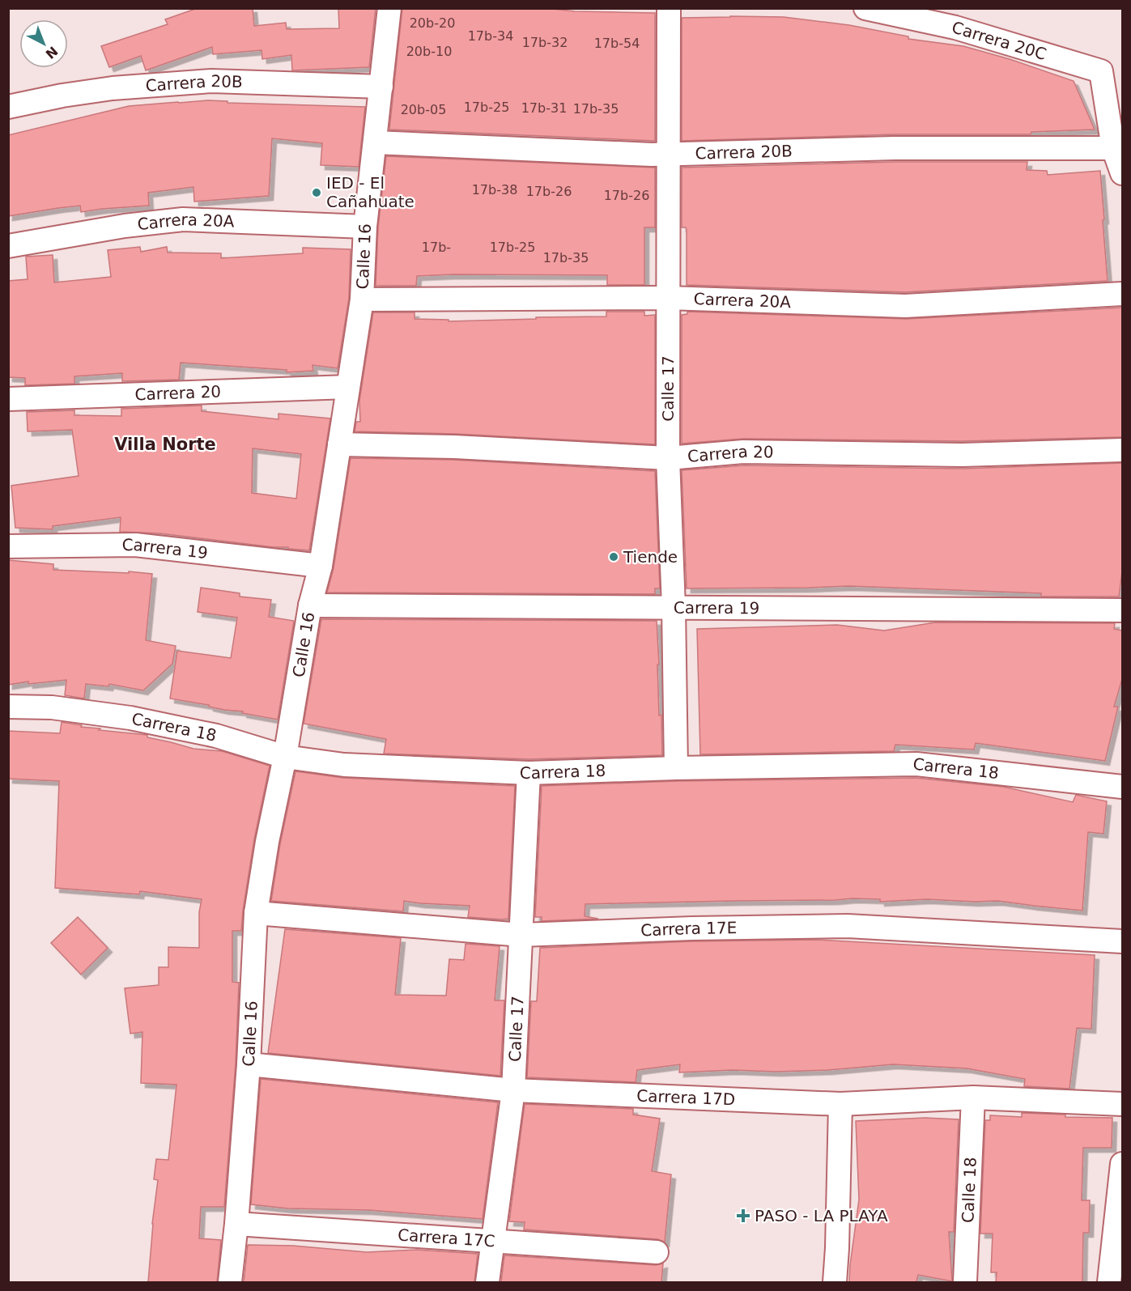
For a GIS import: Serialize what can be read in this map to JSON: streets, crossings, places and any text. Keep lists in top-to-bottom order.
{
  "streets": {
    "street": [
      "Carrera 20C",
      "Carrera 20B",
      "Carrera 20A",
      "Calle 16",
      "Calle 17",
      "Carrera 20",
      "Carrera 19",
      "Carrera 18",
      "Carrera 17E",
      "Carrera 17D",
      "Calle 18",
      "Carrera 17C"
    ]
  },
  "crossings": [
    ["Carrera 20C", "Carrera 20B"],
    ["Carrera 20B", "Calle 16"],
    ["Carrera 20B", "Calle 17"],
    ["Carrera 20A", "Calle 16"],
    ["Carrera 20A", "Calle 17"],
    ["Calle 16", "Carrera 20"],
    ["Calle 16", "Carrera 19"],
    ["Calle 16", "Carrera 18"],
    ["Calle 16", "Carrera 17E"],
    ["Calle 16", "Carrera 17D"],
    ["Calle 16", "Carrera 17C"],
    ["Calle 17", "Carrera 20"],
    ["Calle 17", "Carrera 19"],
    ["Calle 17", "Carrera 18"],
    ["Calle 17", "Carrera 17E"],
    ["Calle 17", "Carrera 17D"],
    ["Calle 17", "Carrera 17C"],
    ["Carrera 17D", "Calle 18"]
  ],
  "districts": ["Villa Norte"],
  "places": {
    "other": ["IED - El Cañahuate", "Tiende"],
    "health": ["PASO - LA PLAYA"]
  },
  "house_numbers": [
    "20b-20",
    "17b-34",
    "17b-32",
    "17b-54",
    "20b-10",
    "17b-25",
    "17b-31",
    "17b-35",
    "20b-05",
    "17b-38",
    "17b-26",
    "17b-26",
    "17b-",
    "17b-25",
    "17b-35"
  ],
  "north": "bottom right"
}
